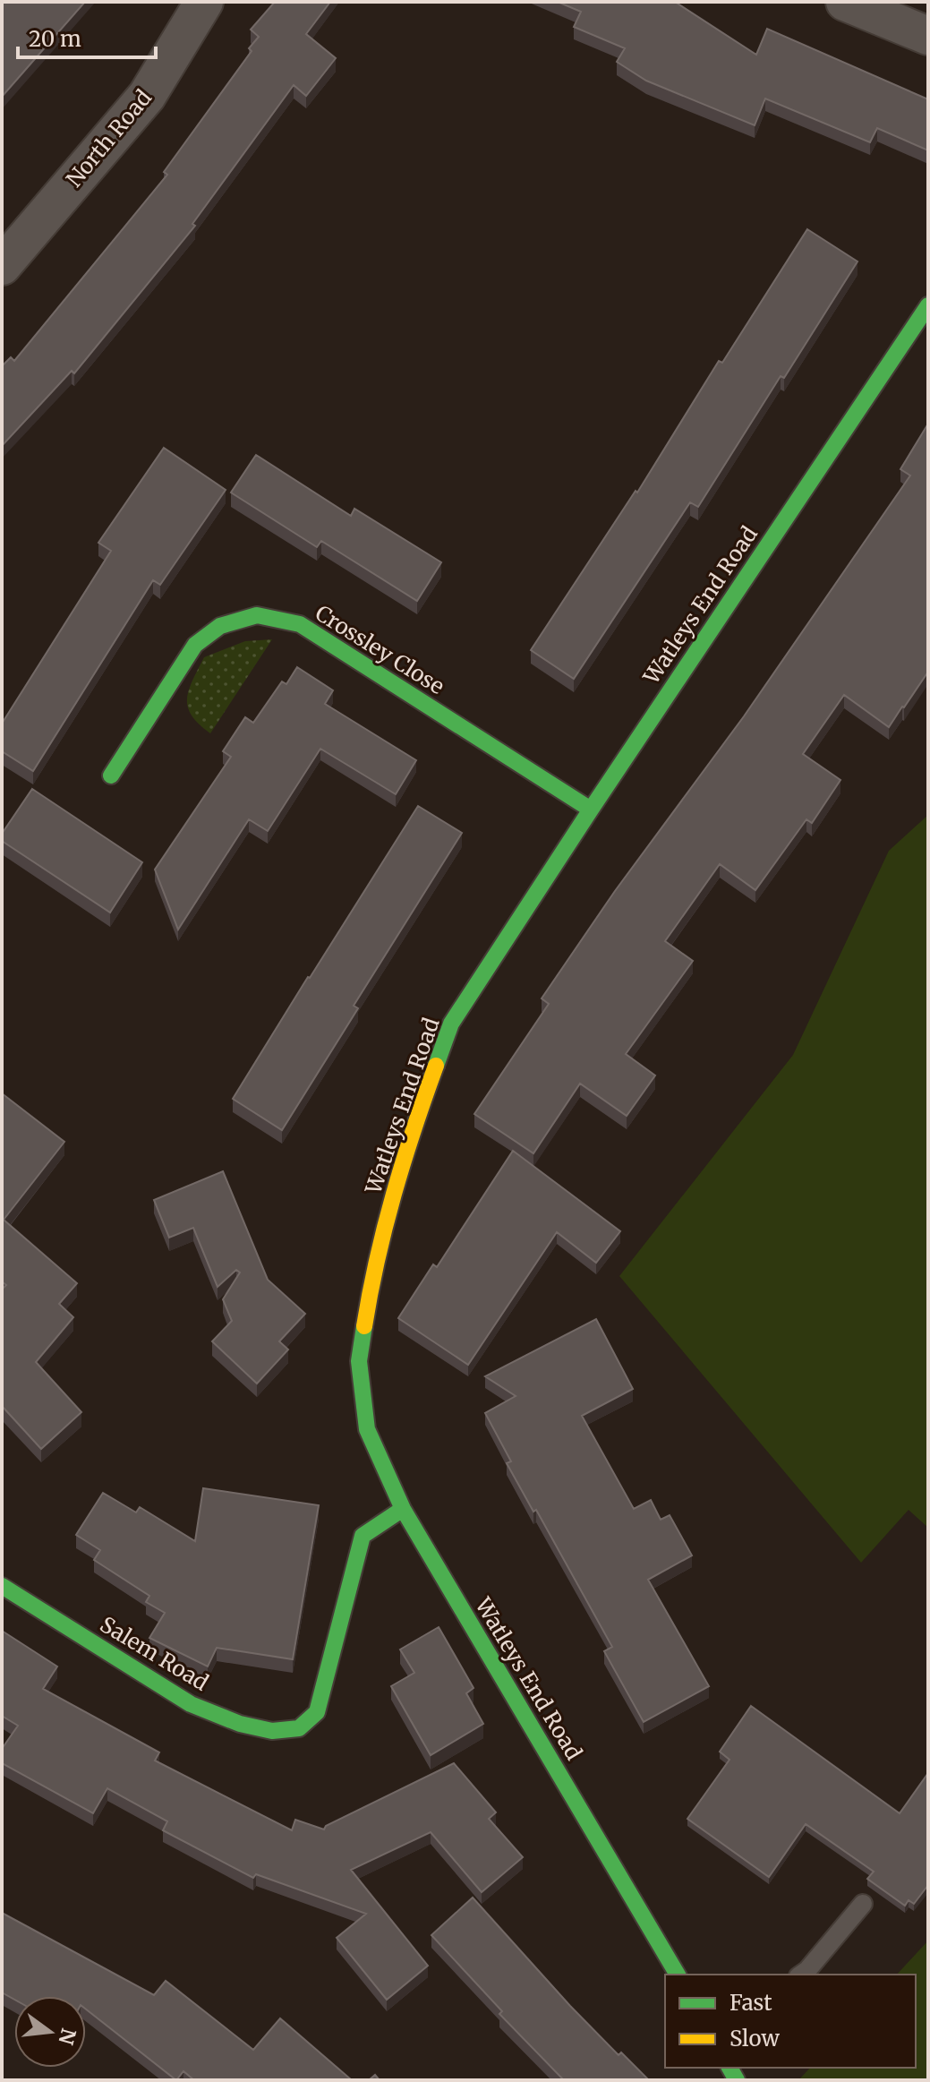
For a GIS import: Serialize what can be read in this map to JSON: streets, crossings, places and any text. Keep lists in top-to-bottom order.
{
  "streets": {
    "street": [
      "North Road",
      "Watleys End Road",
      "Crossley Close",
      "Salem Road"
    ]
  },
  "crossings": [
    ["Watleys End Road", "Crossley Close"],
    ["Watleys End Road", "Salem Road"]
  ],
  "legend": ["Fast", "Slow"],
  "scale_bar": "20 m",
  "north": "right"
}
